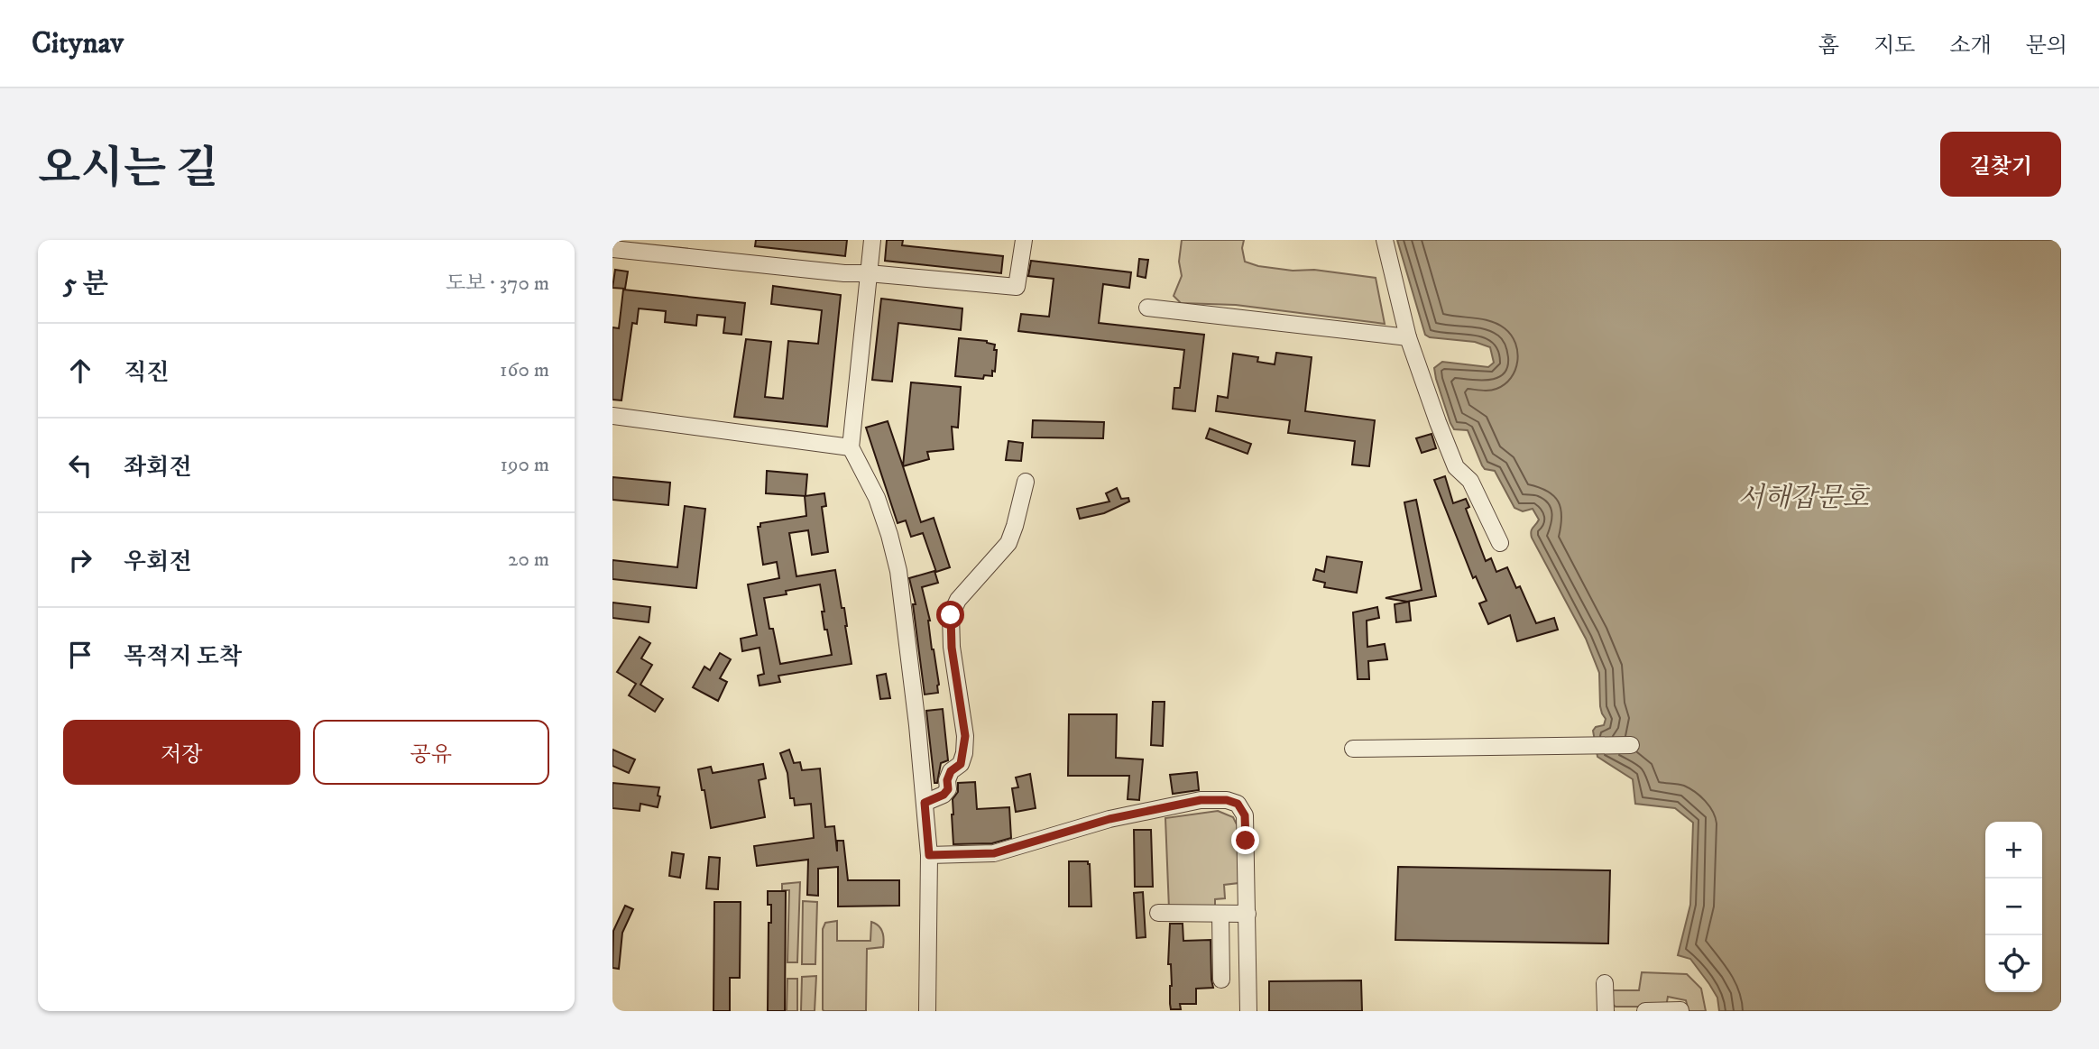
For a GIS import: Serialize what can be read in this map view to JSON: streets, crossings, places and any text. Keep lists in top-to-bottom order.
{
  "water": ["서해갑문호"],
  "page": {
    "header": "Citynav",
    "nav": [
      "홈",
      "지도",
      "소개",
      "문의"
    ],
    "title": "오시는 길",
    "buttons": [
      "길찾기",
      ["저장", "공유"]
    ],
    "heading": ["5 분", "도보 · 370 m"],
    "list": [
      ["직진", "160 m"],
      ["좌회전", "190 m"],
      ["우회전", "20 m"],
      "목적지 도착"
    ],
    "map_buttons": ["+", "−"]
  }
}
